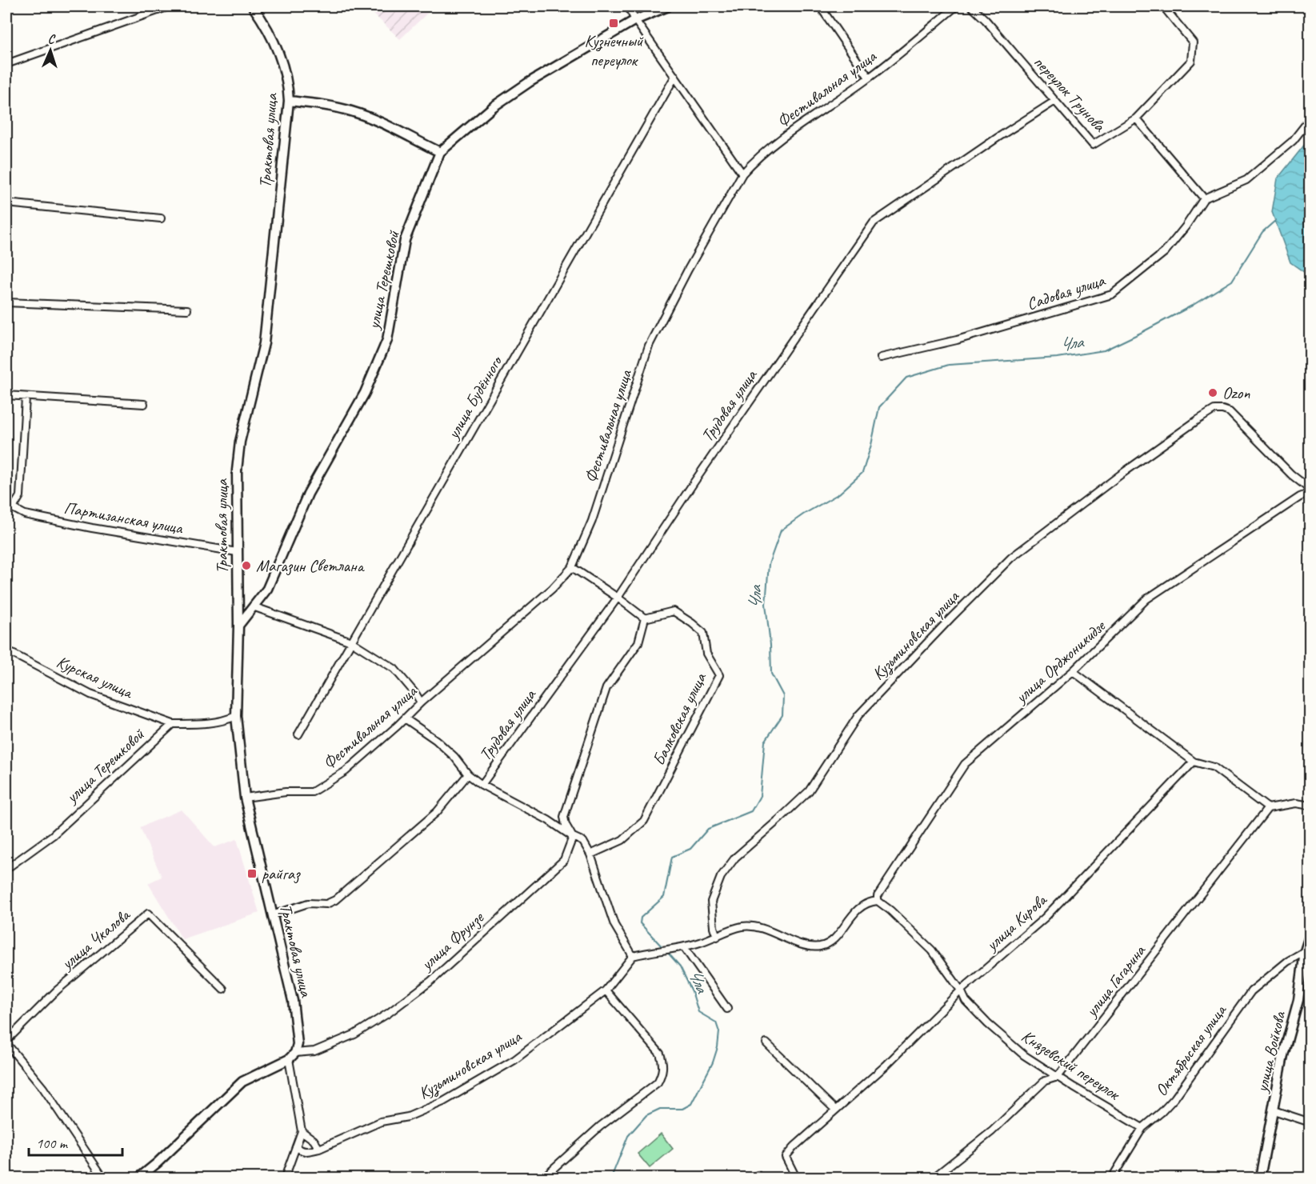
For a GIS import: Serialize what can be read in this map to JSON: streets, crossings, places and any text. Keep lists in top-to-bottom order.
{
  "streets": {
    "street": [
      "Фестивальная улица",
      "переулок Трунова",
      "Трактовая улица",
      "улица Терешковой",
      "Садовая улица",
      "улица Будённого",
      "Трудовая улица",
      "Партизанская улица",
      "Кузьминовская улица",
      "улица Орджоникидзе",
      "Курская улица",
      "Балковская улица",
      "улица Кирова",
      "улица Чкалова",
      "улица Фрунзе",
      "улица Гагарина",
      "Октябрьская улица",
      "улица Войкова",
      "Князевский переулок"
    ]
  },
  "crossings": [
    ["Фестивальная улица", "Трактовая улица"],
    ["переулок Трунова", "Трудовая улица"],
    ["Трактовая улица", "улица Терешковой"],
    ["Трактовая улица", "Трудовая улица"],
    ["Трактовая улица", "Партизанская улица"],
    ["Трактовая улица", "улица Фрунзе"],
    ["улица Терешковой", "Курская улица"],
    ["Кузьминовская улица", "улица Орджоникидзе"],
    ["улица Орджоникидзе", "Князевский переулок"],
    ["улица Кирова", "Князевский переулок"],
    ["улица Гагарина", "Князевский переулок"],
    ["Октябрьская улица", "улица Войкова"],
    ["Октябрьская улица", "Князевский переулок"]
  ],
  "water": ["Чла"],
  "places": {
    "transit": ["Кузнечный переулок", "райгаз"],
    "other": ["Ozon", "Магазин Светлана"]
  },
  "scale_bar": "100 m",
  "north": "top"
}
